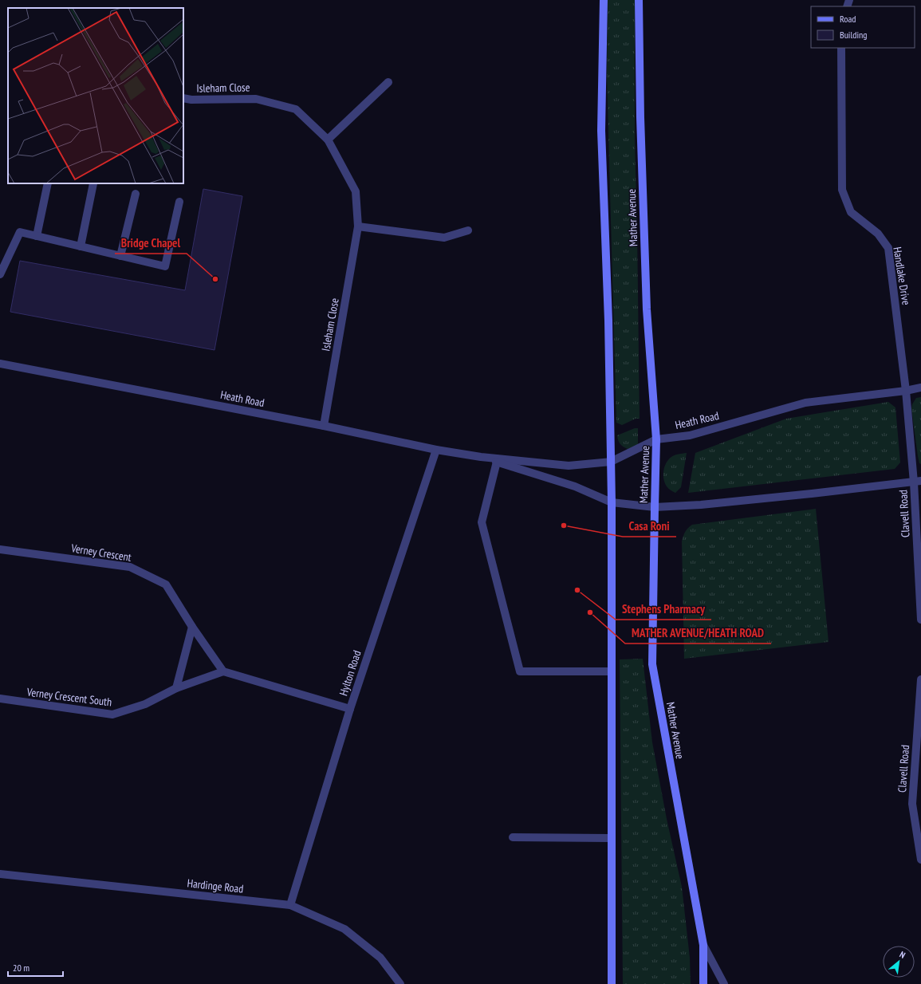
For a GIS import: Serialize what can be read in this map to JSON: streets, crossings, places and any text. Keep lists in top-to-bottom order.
{
  "streets": {
    "main road": ["Mather Avenue"],
    "street": [
      "Isleham Close",
      "Handlake Drive",
      "Heath Road",
      "Clavell Road",
      "Verney Crescent",
      "Hylton Road",
      "Verney Crescent South",
      "Hardinge Road"
    ]
  },
  "crossings": [
    ["Isleham Close", "Heath Road"],
    ["Mather Avenue", "Heath Road"],
    ["Handlake Drive", "Heath Road"],
    ["Handlake Drive", "Clavell Road"],
    ["Heath Road", "Clavell Road"],
    ["Heath Road", "Hylton Road"],
    ["Verney Crescent", "Verney Crescent South"],
    ["Hylton Road", "Hardinge Road"]
  ],
  "places": [
    "Bridge Chapel",
    "Casa Roni",
    "Stephens Pharmacy",
    "MATHER AVENUE/HEATH ROAD"
  ],
  "legend": ["Road", "Building"],
  "scale_bar": "20 m",
  "north": "top right"
}
